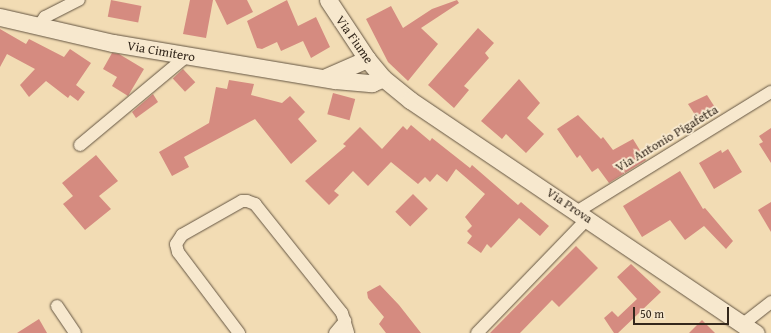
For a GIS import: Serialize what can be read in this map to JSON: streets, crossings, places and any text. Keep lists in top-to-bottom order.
{
  "streets": {
    "main road": ["Via Fiume", "Via Cimitero", "Via Prova"],
    "street": ["Via Antonio Pigafetta"]
  },
  "crossings": [
    ["Via Fiume", "Via Cimitero"],
    ["Via Fiume", "Via Prova"],
    ["Via Cimitero", "Via Prova"],
    ["Via Antonio Pigafetta", "Via Prova"]
  ],
  "scale_bar": "50 m"
}
